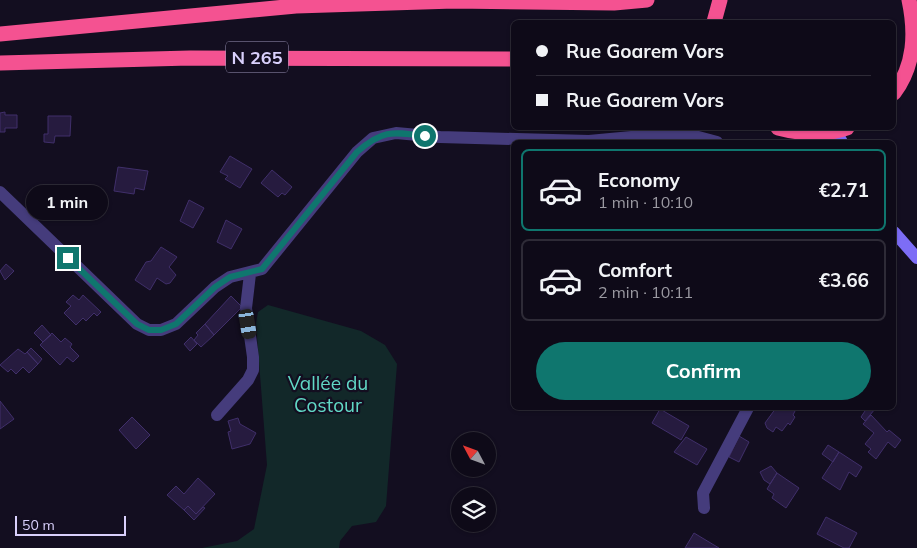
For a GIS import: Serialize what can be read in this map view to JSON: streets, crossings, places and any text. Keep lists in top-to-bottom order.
{
  "streets": {
    "highway": ["N 265"]
  },
  "parks": ["Vallée du Costour"],
  "scale_bar": "50 m",
  "north": "top left",
  "page": {
    "banner": ["Rue Goarem Vors", "Rue Goarem Vors"],
    "list": [
      {
        "name": "Economy",
        "note": "1 min · 10:10",
        "value": "€2.71"
      },
      {
        "name": "Comfort",
        "note": "2 min · 10:11",
        "value": "€3.66"
      }
    ],
    "bubble": "1 min",
    "buttons": "Confirm",
    "scale": "50 m"
  }
}
